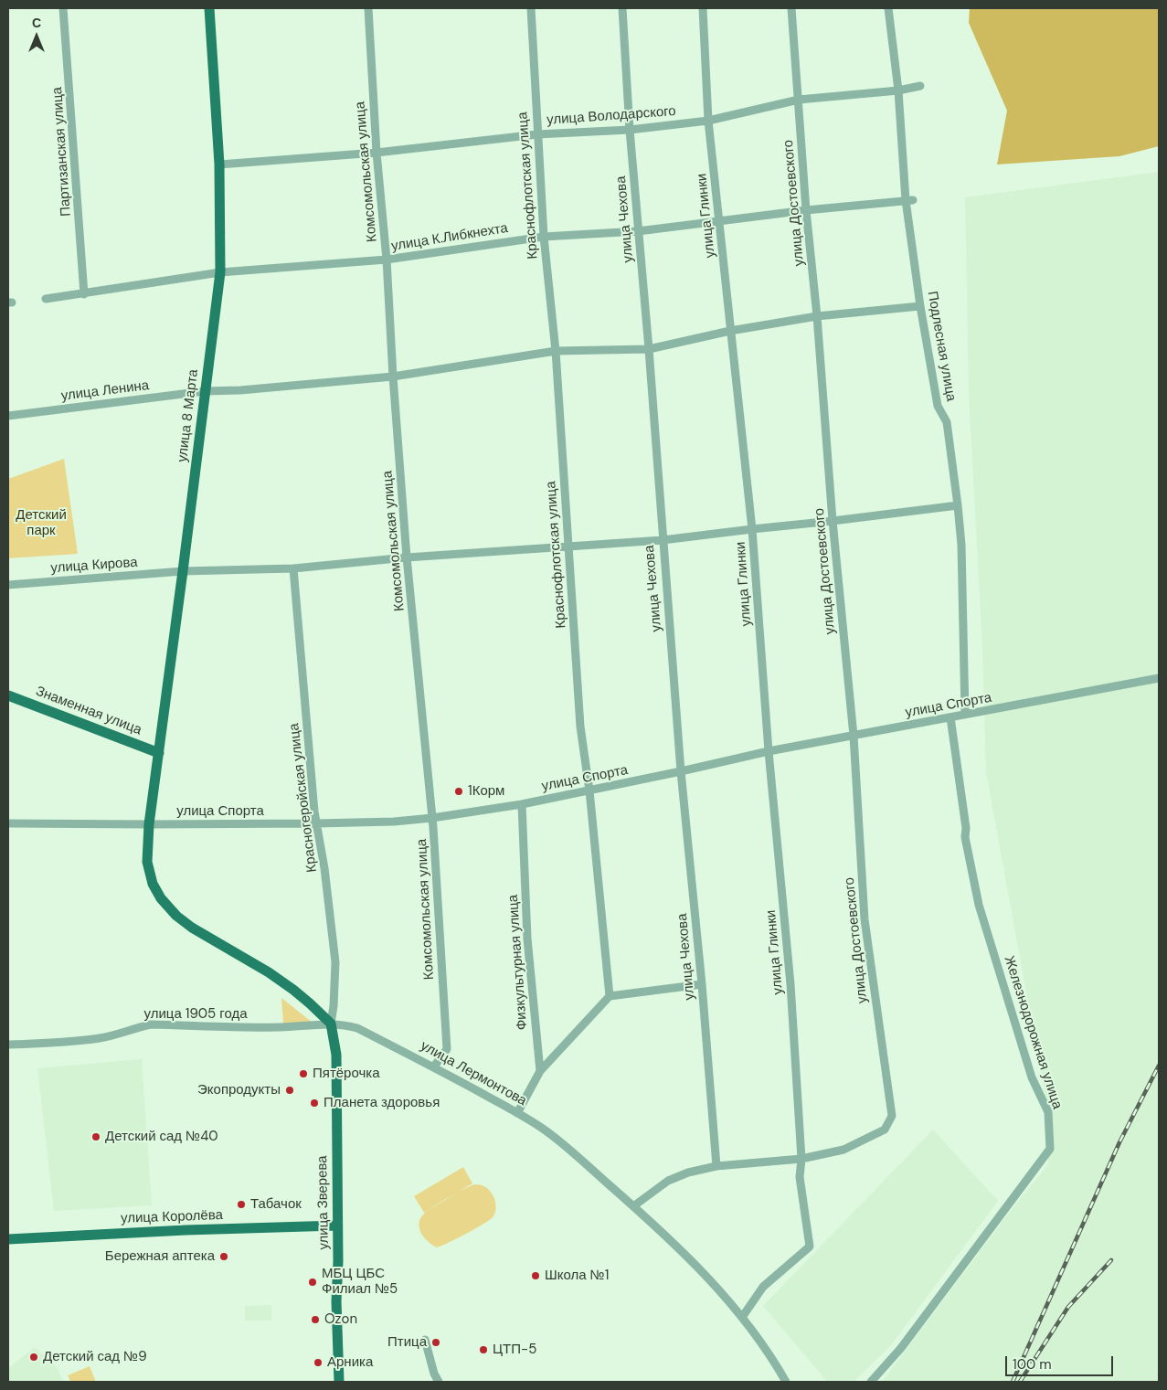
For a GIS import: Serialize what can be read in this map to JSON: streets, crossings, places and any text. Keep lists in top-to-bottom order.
{
  "streets": {
    "main road": [
      "улица 8 Марта",
      "Знаменная улица",
      "улица Зверева",
      "улица Королёва"
    ],
    "street": [
      "улица Володарского",
      "Партизанская улица",
      "Комсомольская улица",
      "Краснофлотская улица",
      "улица Достоевского",
      "улица Глинки",
      "улица Чехова",
      "улица К.Либкнехта",
      "Подлесная улица",
      "улица Ленина",
      "улица Кирова",
      "улица Спорта",
      "Красногеройская улица",
      "Физкультурная улица",
      "улица 1905 года",
      "Железнодорожная улица",
      "улица Лермонтова"
    ]
  },
  "crossings": [
    ["улица Володарского", "Комсомольская улица"],
    ["улица Володарского", "Краснофлотская улица"],
    ["улица Володарского", "улица Достоевского"],
    ["улица Володарского", "улица Глинки"],
    ["улица Володарского", "улица Чехова"],
    ["улица Володарского", "Подлесная улица"],
    ["улица Володарского", "улица 8 Марта"],
    ["Партизанская улица", "улица К.Либкнехта"],
    ["Комсомольская улица", "улица К.Либкнехта"],
    ["Комсомольская улица", "улица Ленина"],
    ["Комсомольская улица", "улица Кирова"],
    ["Комсомольская улица", "улица Спорта"],
    ["Комсомольская улица", "улица Лермонтова"],
    ["Краснофлотская улица", "улица К.Либкнехта"],
    ["Краснофлотская улица", "улица Ленина"],
    ["Краснофлотская улица", "улица Кирова"],
    ["Краснофлотская улица", "улица Спорта"],
    ["улица Достоевского", "улица Глинки"],
    ["улица Достоевского", "улица К.Либкнехта"],
    ["улица Достоевского", "улица Ленина"],
    ["улица Достоевского", "улица Кирова"],
    ["улица Достоевского", "улица Спорта"],
    ["улица Глинки", "улица К.Либкнехта"],
    ["улица Глинки", "улица Ленина"],
    ["улица Глинки", "улица Кирова"],
    ["улица Глинки", "улица Спорта"],
    ["улица Глинки", "улица Лермонтова"],
    ["улица Чехова", "улица К.Либкнехта"],
    ["улица Чехова", "улица Ленина"],
    ["улица Чехова", "улица Кирова"],
    ["улица Чехова", "улица Спорта"],
    ["улица К.Либкнехта", "Подлесная улица"],
    ["улица К.Либкнехта", "улица 8 Марта"],
    ["Подлесная улица", "улица Ленина"],
    ["Подлесная улица", "улица Кирова"],
    ["Подлесная улица", "улица Спорта"],
    ["улица Ленина", "улица 8 Марта"],
    ["улица 8 Марта", "улица Кирова"],
    ["улица 8 Марта", "улица Спорта"],
    ["улица 8 Марта", "Знаменная улица"],
    ["улица Кирова", "Красногеройская улица"],
    ["улица Спорта", "Красногеройская улица"],
    ["улица Спорта", "Физкультурная улица"],
    ["улица Спорта", "Железнодорожная улица"],
    ["Красногеройская улица", "улица 1905 года"],
    ["Красногеройская улица", "улица Лермонтова"],
    ["Красногеройская улица", "улица Зверева"],
    ["улица 1905 года", "улица Лермонтова"],
    ["улица 1905 года", "улица Зверева"],
    ["улица Лермонтова", "улица Зверева"],
    ["улица Зверева", "улица Королёва"]
  ],
  "parks": ["Детский парк"],
  "places": [
    "1Корм",
    "Пятёрочка",
    "Экопродукты",
    "Планета здоровья",
    "Детский сад №40",
    "Табачок",
    "Бережная аптека",
    "Школа №1",
    "МБЦ ЦБС Филиал №5",
    "Ozon",
    "Птица",
    "ЦТП-5",
    "Детский сад №9",
    "Арника"
  ],
  "scale_bar": "100 m",
  "north": "top"
}
